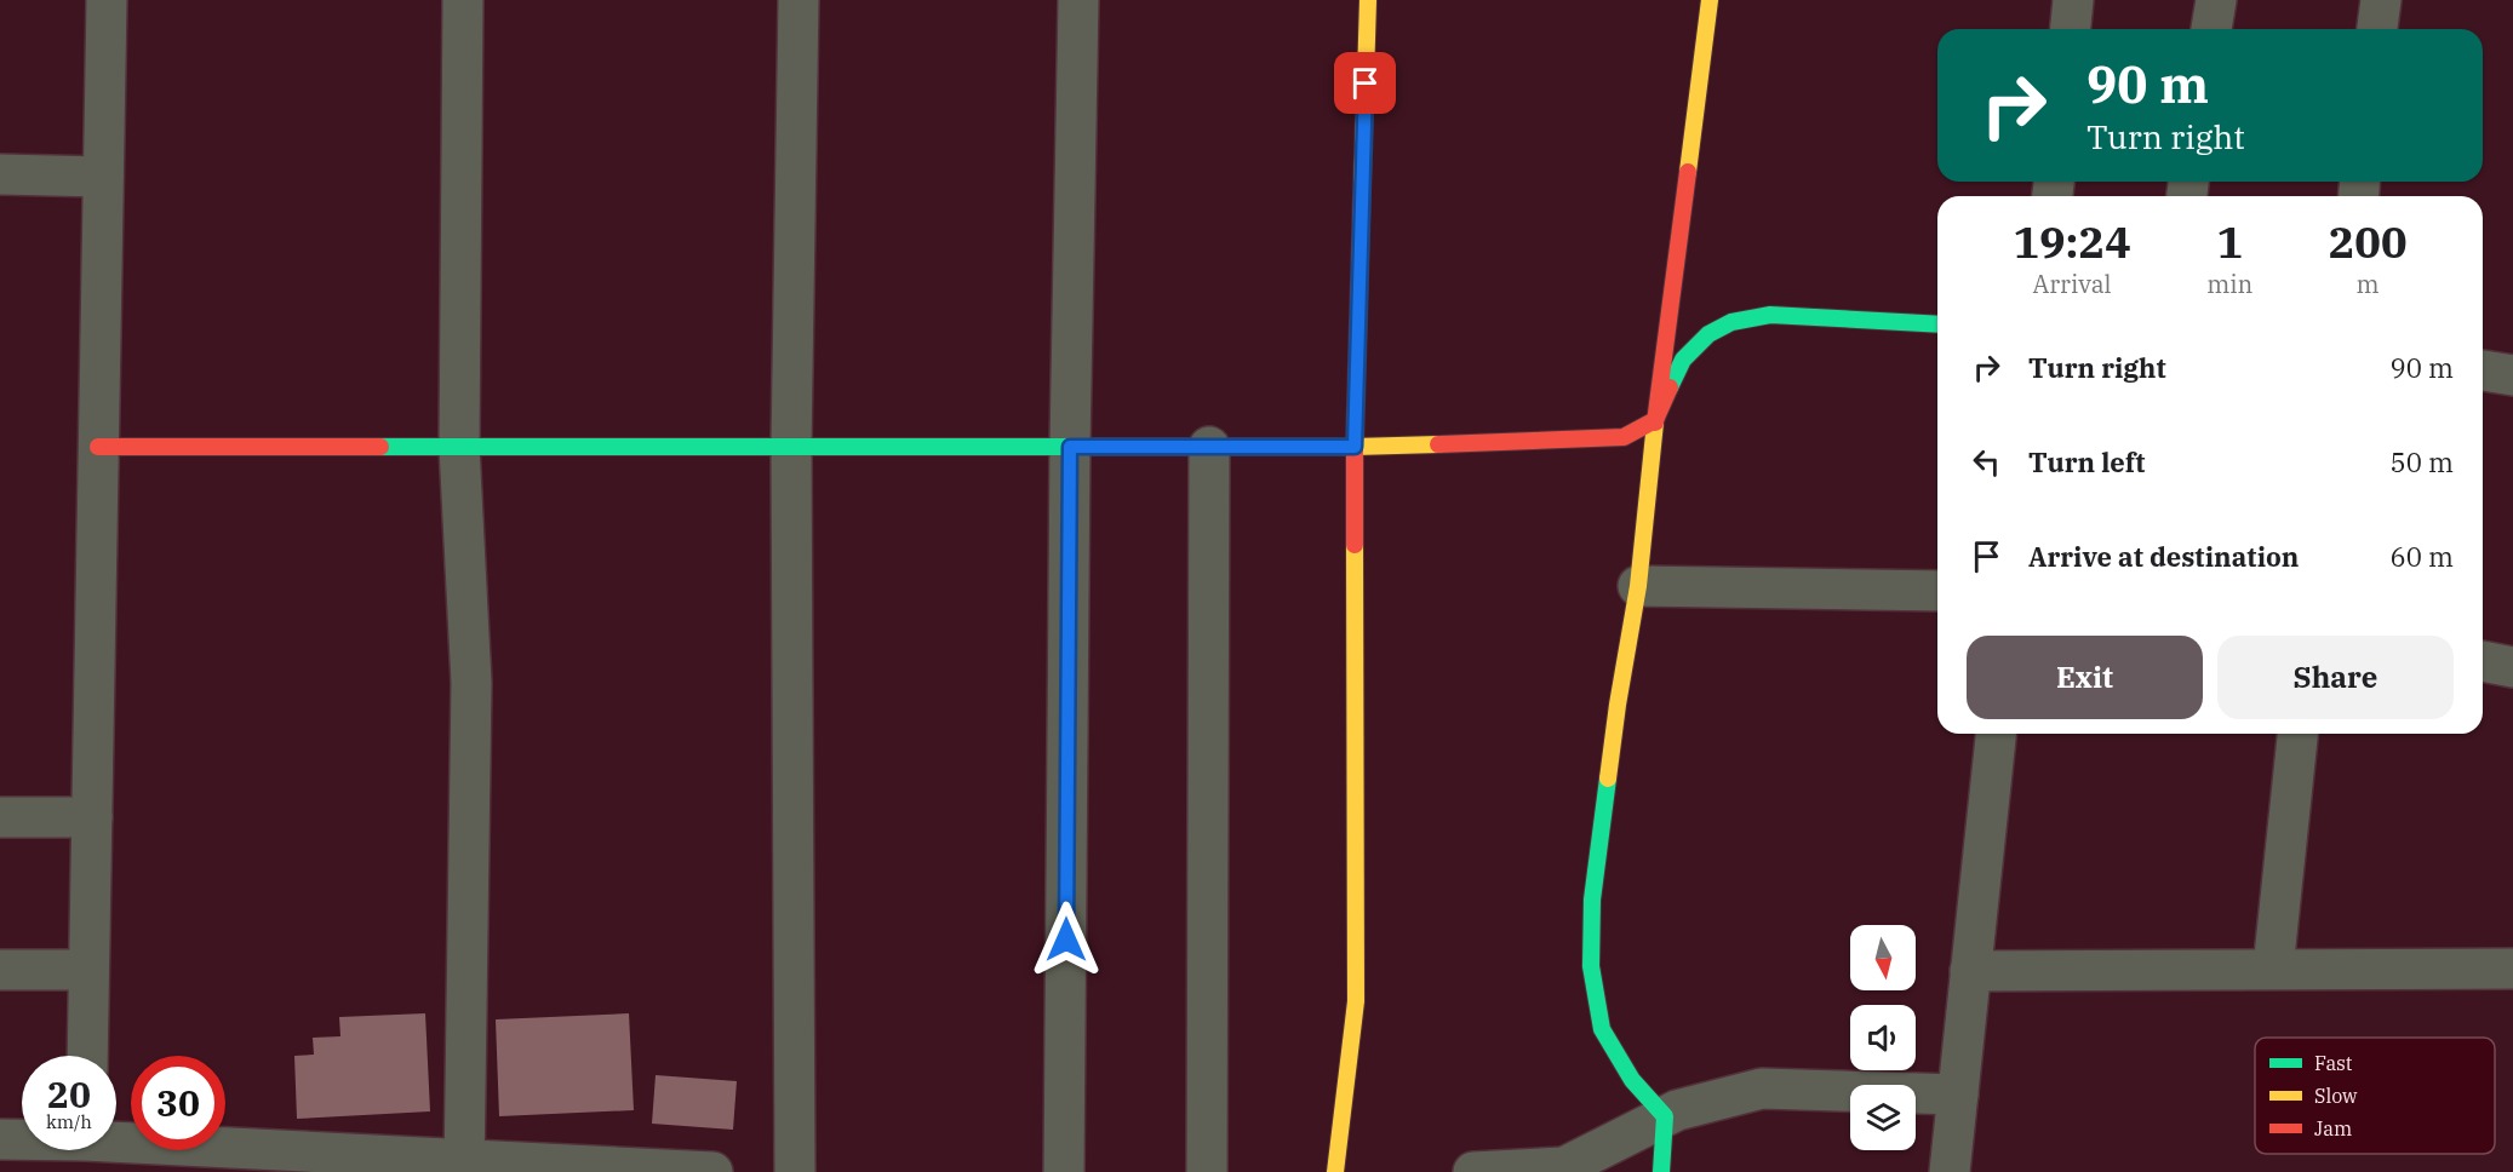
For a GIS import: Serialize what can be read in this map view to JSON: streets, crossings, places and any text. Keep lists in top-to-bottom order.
{
  "legend": ["Fast", "Slow", "Jam"],
  "north": "bottom",
  "page": {
    "turn": ["90 m", "Turn right"],
    "eta": [
      "19:24",
      "Arrival",
      "1",
      "min",
      "200",
      "m"
    ],
    "list": [
      {
        "name": "Turn right",
        "value": "90 m"
      },
      {
        "name": "Turn left",
        "value": "50 m"
      },
      {
        "name": "Arrive at destination",
        "value": "60 m"
      }
    ],
    "buttons": ["Exit", "Share"],
    "speed": "20 km/h",
    "limit": "30"
  }
}
